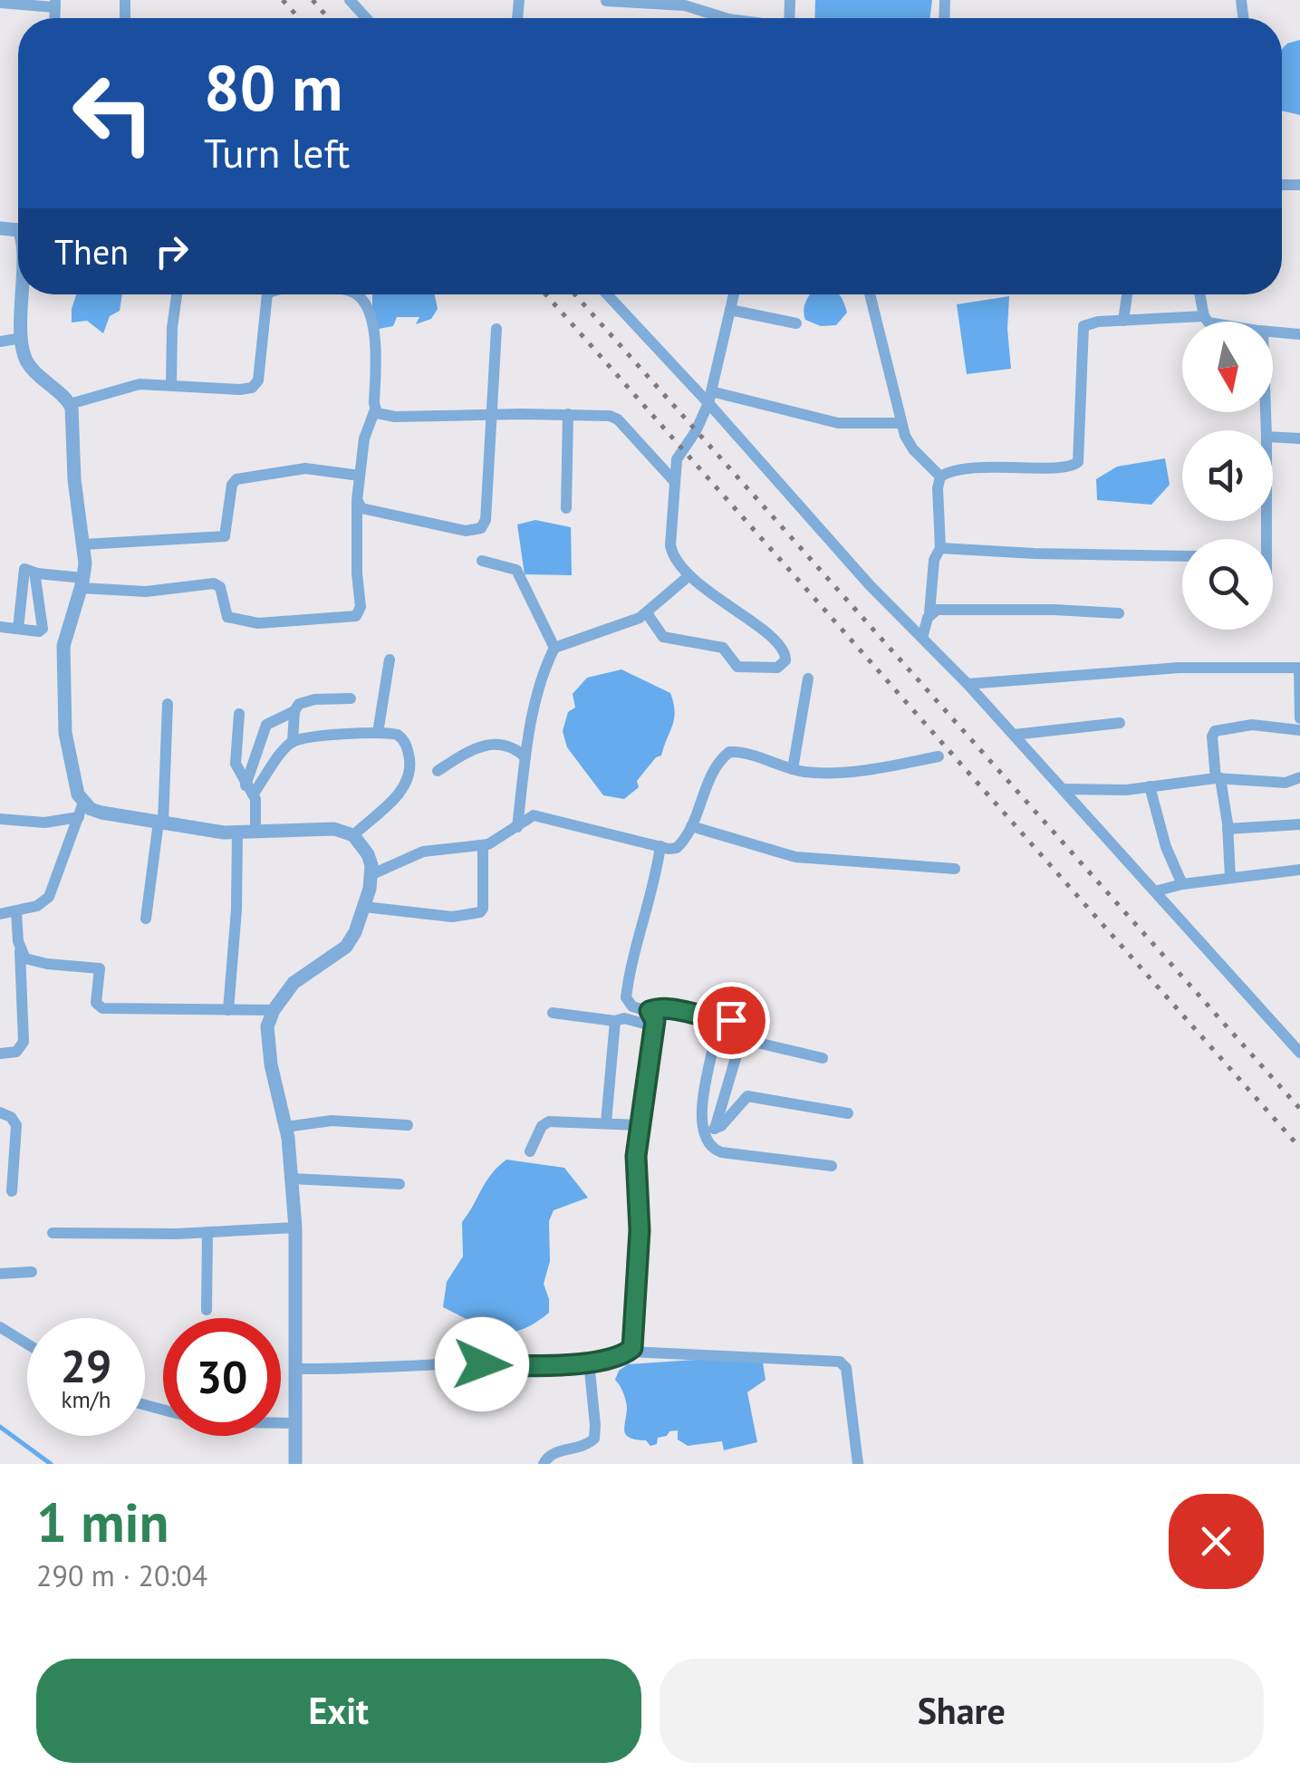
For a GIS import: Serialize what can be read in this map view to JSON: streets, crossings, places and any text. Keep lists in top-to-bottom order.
{
  "north": "bottom",
  "page": {
    "turn": ["80 m", "Turn left"],
    "then": "Then",
    "speed": "29 km/h",
    "limit": "30",
    "heading": ["1 min", "290 m · 20:04"],
    "buttons": ["Exit", "Share"]
  }
}
